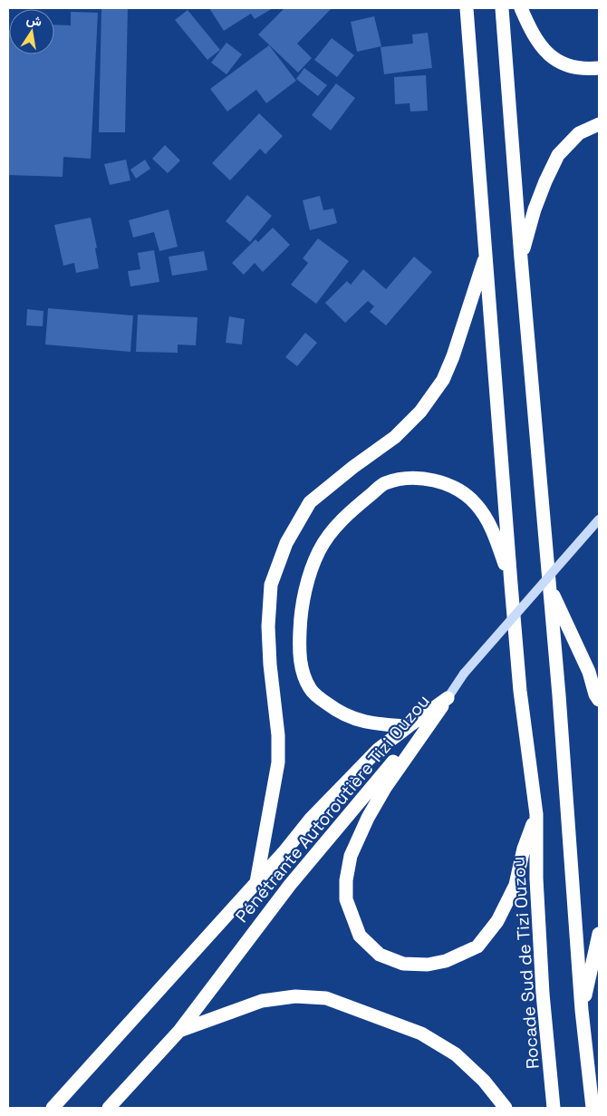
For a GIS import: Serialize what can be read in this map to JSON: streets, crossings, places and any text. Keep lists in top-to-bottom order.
{
  "streets": {
    "highway": ["Pénétrante Autoroutière Tizi Ouzou", "Rocade Sud de Tizi Ouzou"]
  },
  "north": "top"
}
